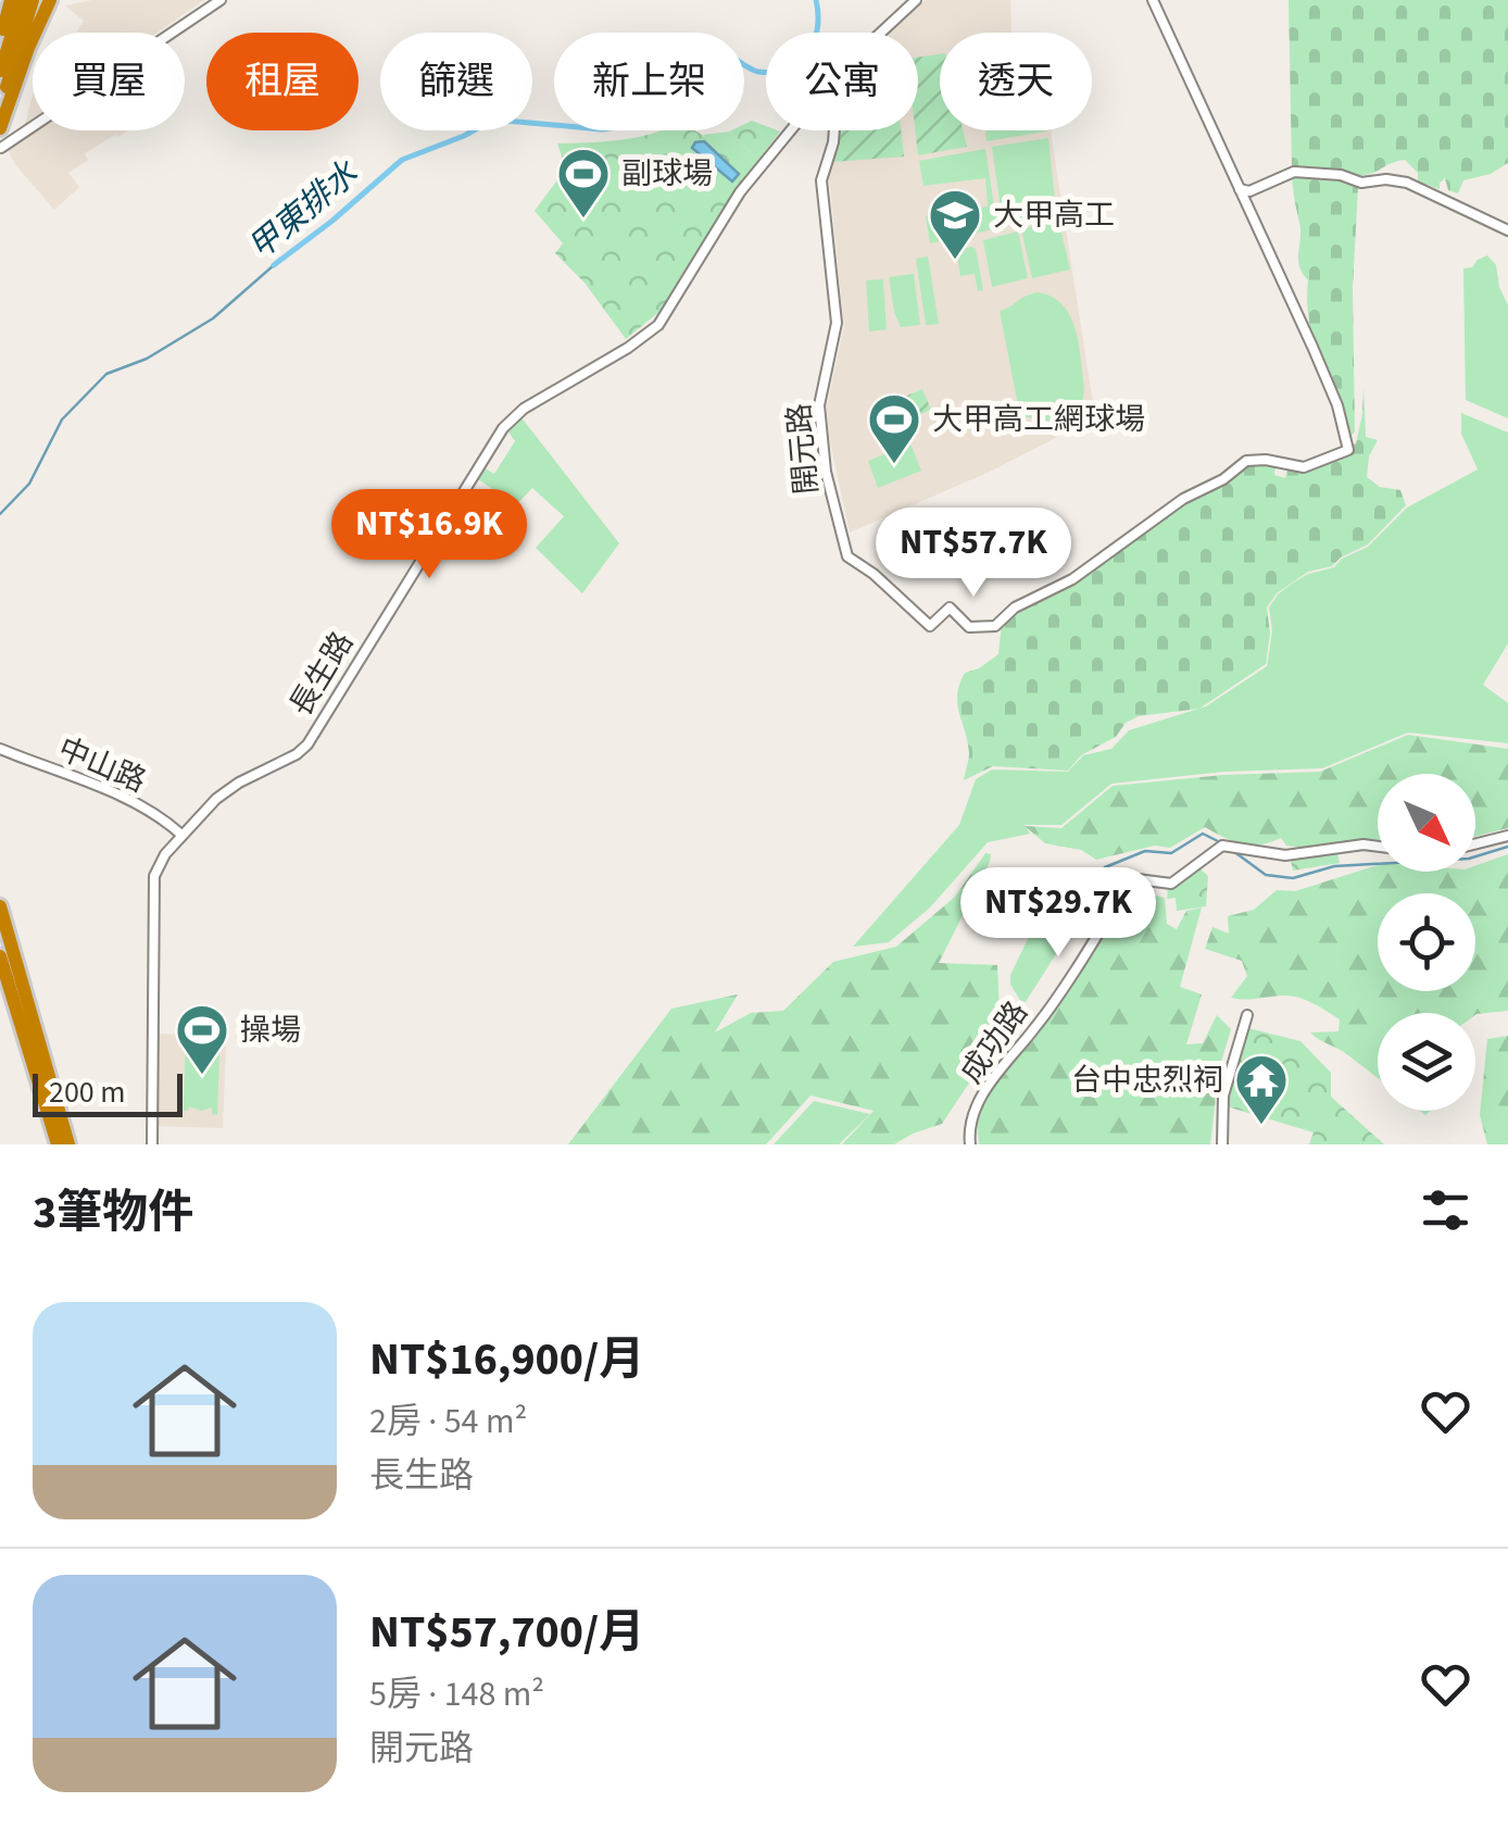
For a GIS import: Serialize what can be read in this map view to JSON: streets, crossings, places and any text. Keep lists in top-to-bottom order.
{
  "streets": {
    "street": [
      "開元路",
      "長生路",
      "中山路",
      "成功路"
    ]
  },
  "crossings": [
    ["長生路", "中山路"]
  ],
  "water": ["甲東排水"],
  "places": {
    "sports": ["副球場", "大甲高工網球場", "操場"],
    "school or university": ["大甲高工"],
    "temple": ["台中忠烈祠"]
  },
  "scale_bar": "200 m",
  "north": "bottom right",
  "page": {
    "chip": [
      "買屋",
      "租屋",
      "篩選",
      "新上架",
      "公寓",
      "透天"
    ],
    "price": ["NT$16.9K", "NT$57.7K", "NT$29.7K"],
    "scale": "200 m",
    "heading": "3筆物件",
    "list": [
      {
        "name": "NT$16,900/月",
        "note": "2房 · 54 m² · 長生路"
      },
      {
        "name": "NT$57,700/月",
        "note": "5房 · 148 m² · 開元路"
      }
    ]
  }
}
